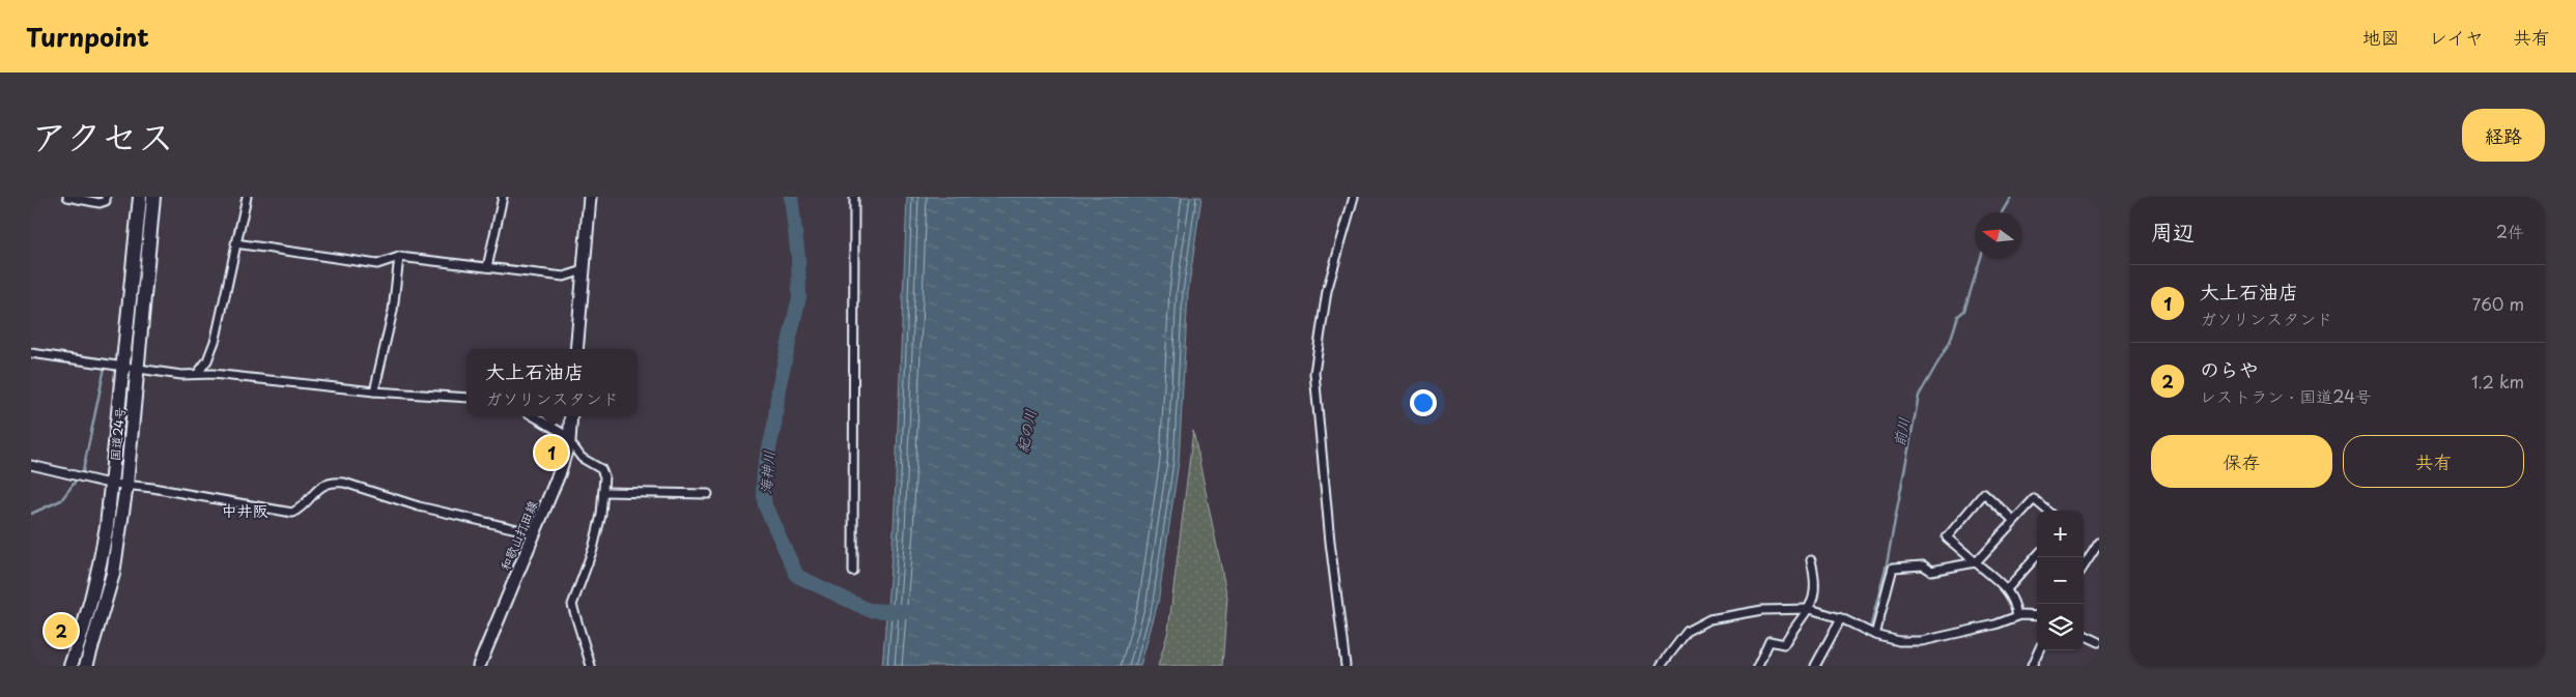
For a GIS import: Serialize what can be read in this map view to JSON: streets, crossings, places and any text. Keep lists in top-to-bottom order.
{
  "streets": {
    "highway": ["国道24号"],
    "main road": ["和歌山打田線"]
  },
  "districts": ["中井阪"],
  "water": ["紀の川", "前川", "海神川"],
  "north": "left",
  "page": {
    "header": "Turnpoint",
    "nav": ["地図", "レイヤ", "共有"],
    "title": "アクセス",
    "buttons": [
      "経路",
      ["保存", "共有"]
    ],
    "heading": ["周辺", "2件"],
    "list": [
      {
        "mark": "1",
        "name": "大上石油店",
        "note": "ガソリンスタンド",
        "value": "760 m"
      },
      {
        "mark": "2",
        "name": "のらや",
        "note": "レストラン · 国道24号",
        "value": "1.2 km"
      }
    ],
    "popup": ["大上石油店", "ガソリンスタンド"],
    "pins": ["1", "2"],
    "map_buttons": ["+", "−"]
  }
}
